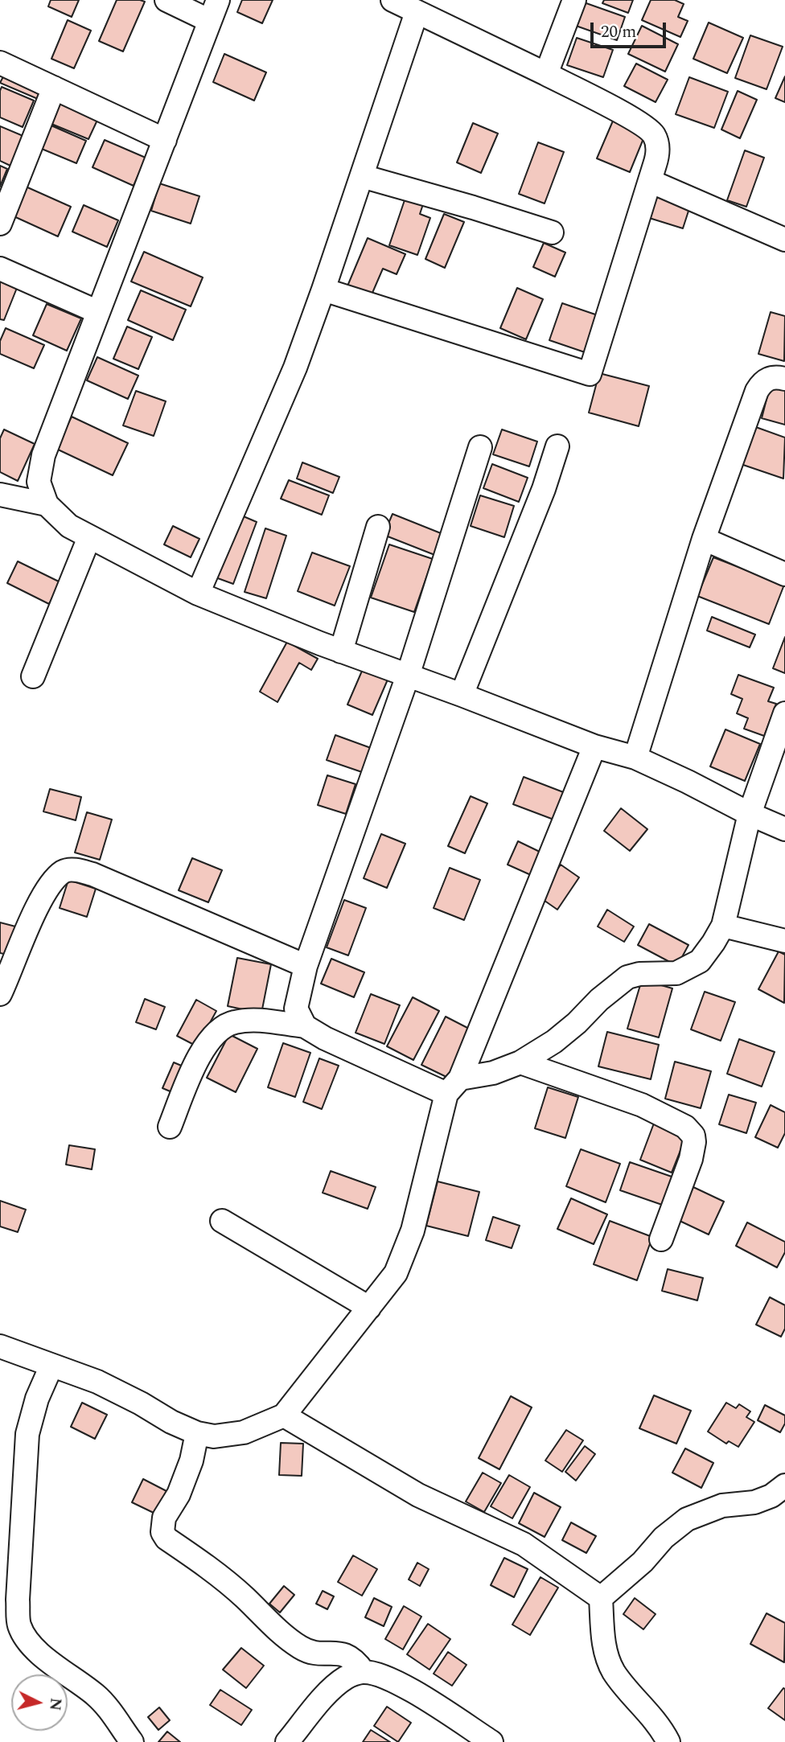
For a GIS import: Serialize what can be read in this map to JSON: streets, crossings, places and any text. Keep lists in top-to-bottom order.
{
  "scale_bar": "20 m",
  "north": "right"
}
